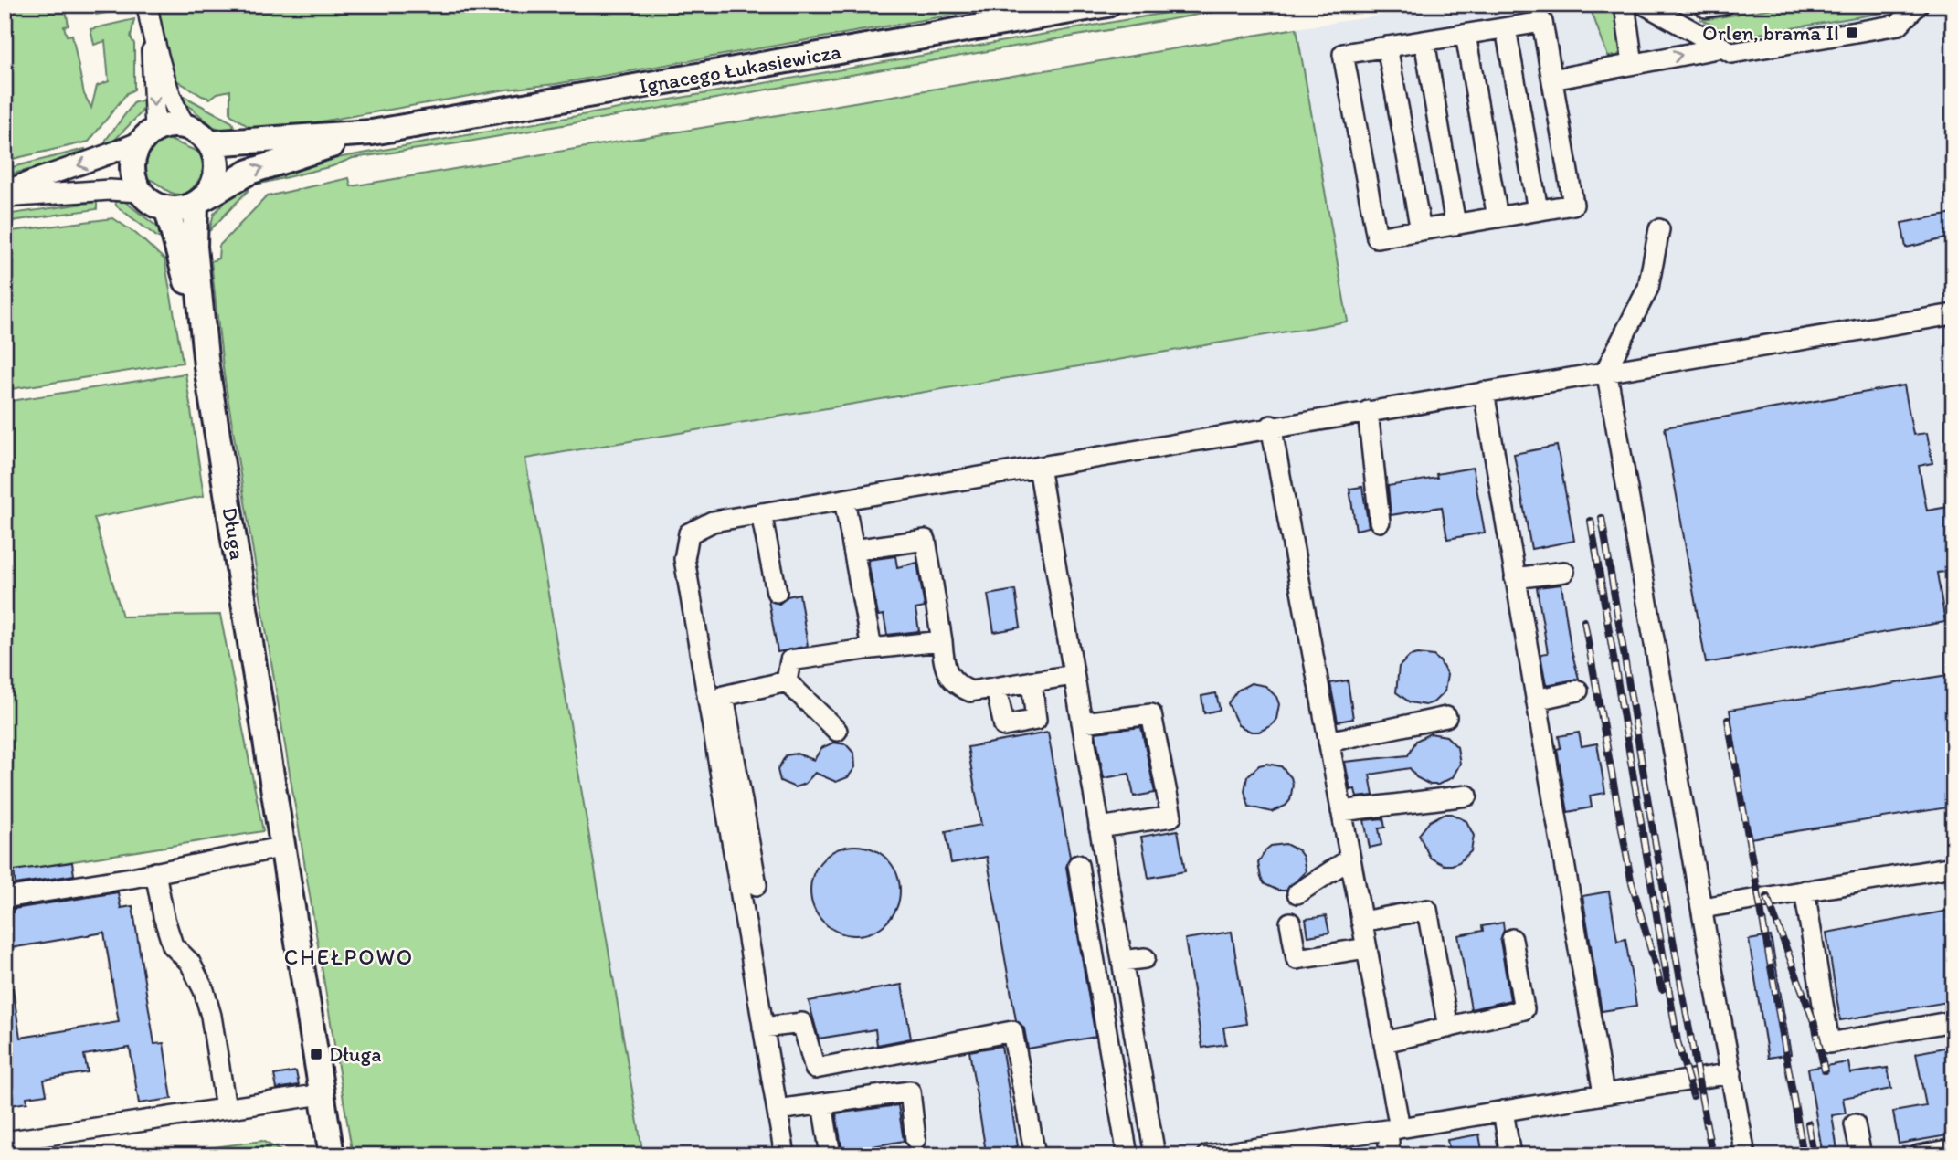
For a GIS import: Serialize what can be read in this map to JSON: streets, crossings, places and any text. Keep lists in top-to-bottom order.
{
  "streets": {
    "main road": ["Ignacego Łukasiewicza", "Długa"]
  },
  "crossings": [
    ["Ignacego Łukasiewicza", "Długa"]
  ],
  "districts": ["CHEŁPOWO"],
  "places": {
    "transit": ["Orlen, brama II", "Długa"]
  }
}
